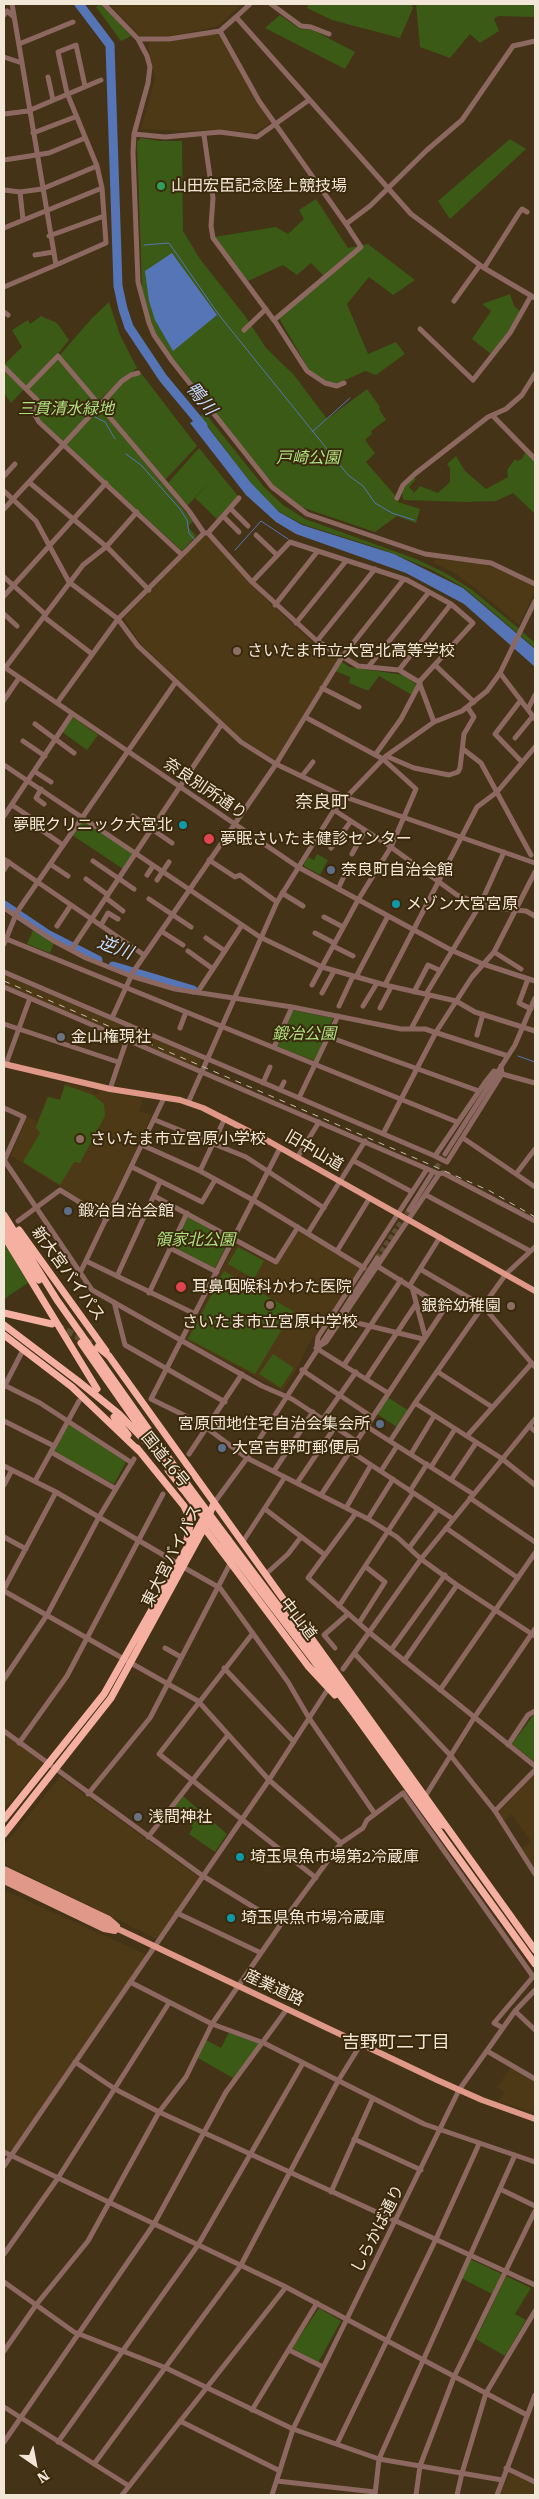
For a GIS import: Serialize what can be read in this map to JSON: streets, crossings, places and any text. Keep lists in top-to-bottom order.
{
  "streets": {
    "highway": [
      "新大宮バイパス",
      "国道16号",
      "東大宮バイパス",
      "中山道"
    ],
    "main road": ["旧中山道", "産業道路"],
    "street": ["奈良別所通り", "しらかば通り"]
  },
  "crossings": [
    ["新大宮バイパス", "中山道"],
    ["国道16号", "東大宮バイパス"],
    ["東大宮バイパス", "中山道"],
    ["産業道路", "しらかば通り"]
  ],
  "districts": ["奈良町", "吉野町二丁目"],
  "water": ["鴨川", "逆川"],
  "parks": [
    "三貫清水緑地",
    "戸崎公園",
    "鍛冶公園",
    "領家北公園"
  ],
  "places": [
    "山田宏臣記念陸上競技場",
    "さいたま市立大宮北高等学校",
    "夢眠クリニック大宮北",
    "夢眠さいたま健診センター",
    "奈良町自治会館",
    "メゾン大宮宮原",
    "金山権現社",
    "さいたま市立宮原小学校",
    "鍛冶自治会館",
    "耳鼻咽喉科かわた医院",
    "さいたま市立宮原中学校",
    "銀鈴幼稚園",
    "宮原団地住宅自治会集会所",
    "大宮吉野町郵便局",
    "浅間神社",
    "埼玉県魚市場第2冷蔵庫",
    "埼玉県魚市場冷蔵庫"
  ],
  "north": "bottom right"
}
